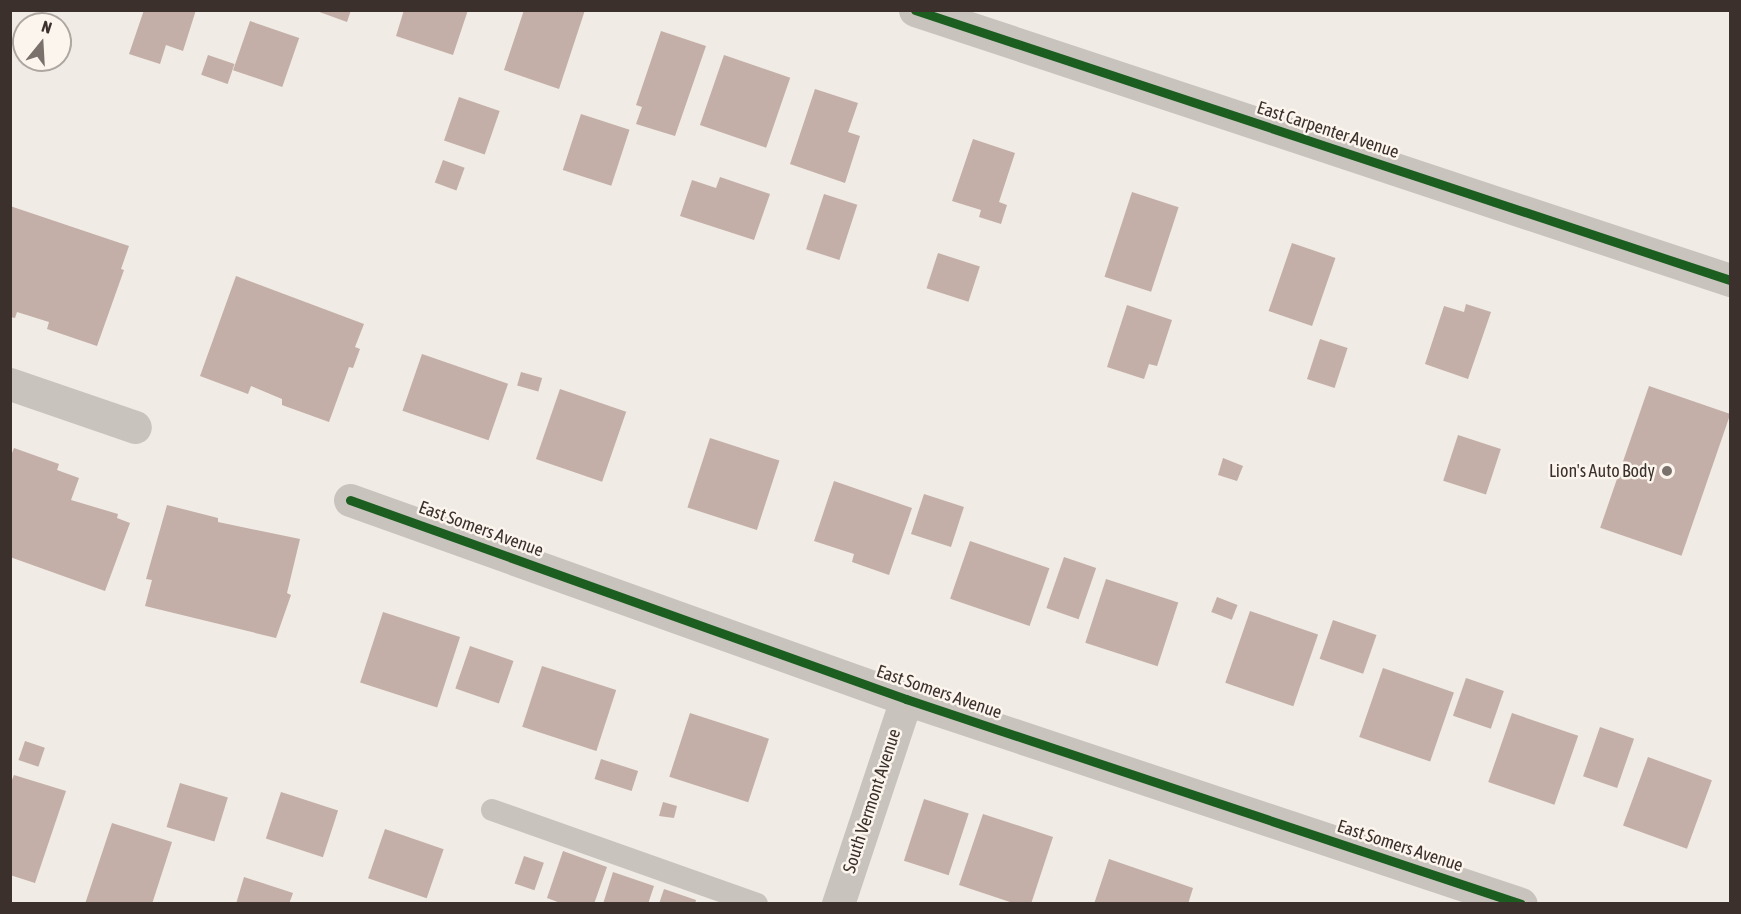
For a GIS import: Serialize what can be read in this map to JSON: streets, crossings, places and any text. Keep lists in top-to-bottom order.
{
  "streets": {
    "street": ["East Carpenter Avenue", "East Somers Avenue", "South Vermont Avenue"]
  },
  "crossings": [
    ["East Somers Avenue", "South Vermont Avenue"]
  ],
  "places": ["Lion's Auto Body"],
  "north": "top"
}
